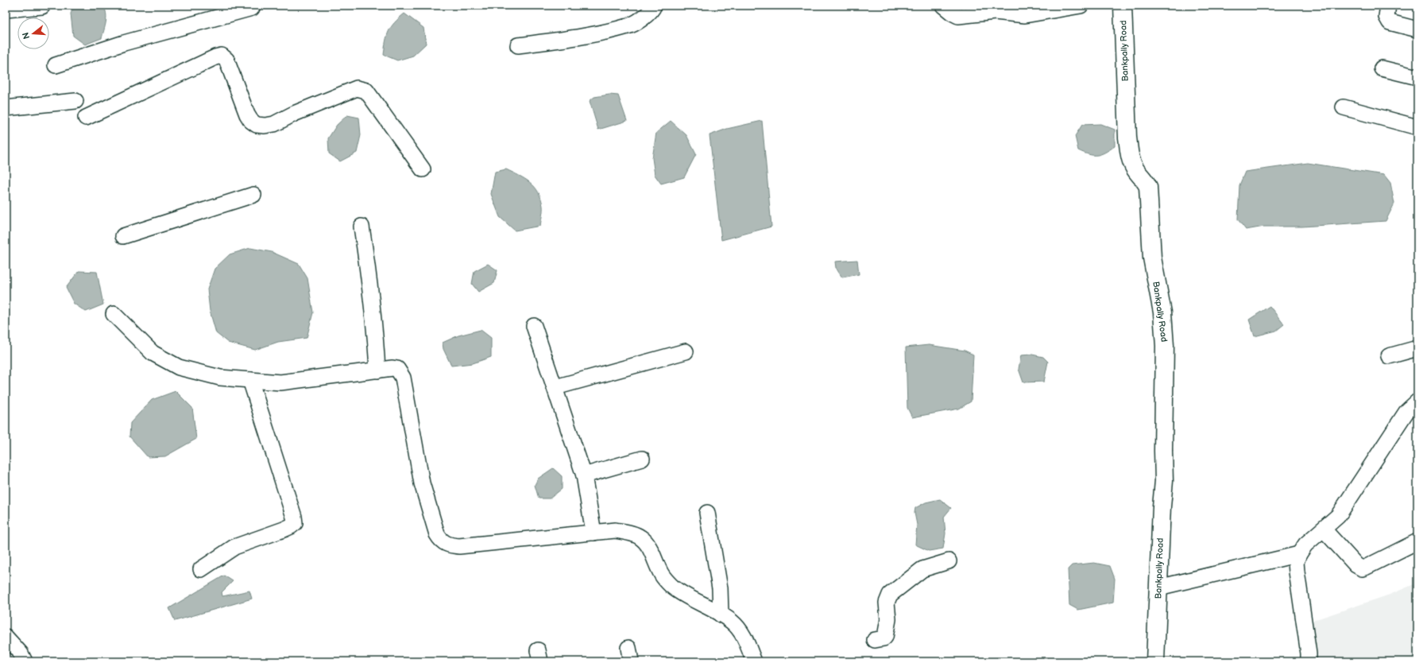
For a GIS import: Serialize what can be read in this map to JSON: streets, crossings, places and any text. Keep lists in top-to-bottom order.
{
  "streets": {
    "street": ["Bankpally Road"]
  },
  "north": "left"
}
